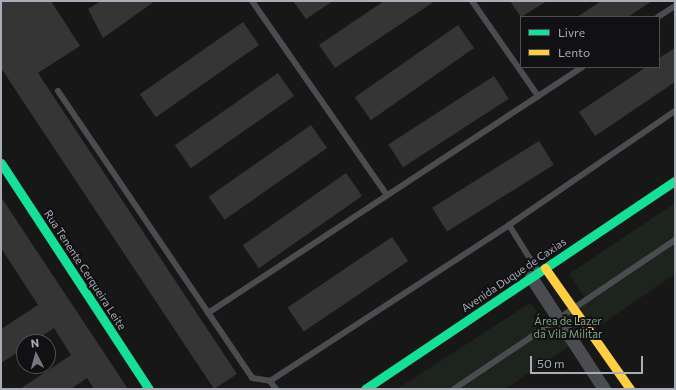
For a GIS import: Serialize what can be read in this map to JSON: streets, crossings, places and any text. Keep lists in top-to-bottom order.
{
  "streets": {
    "street": ["Rua Tenente Cerqueira Leite", "Avenida Duque de Caxias"]
  },
  "parks": ["Área de Lazer da Vila Militar"],
  "legend": ["Livre", "Lento"],
  "scale_bar": "50 m",
  "north": "top"
}
